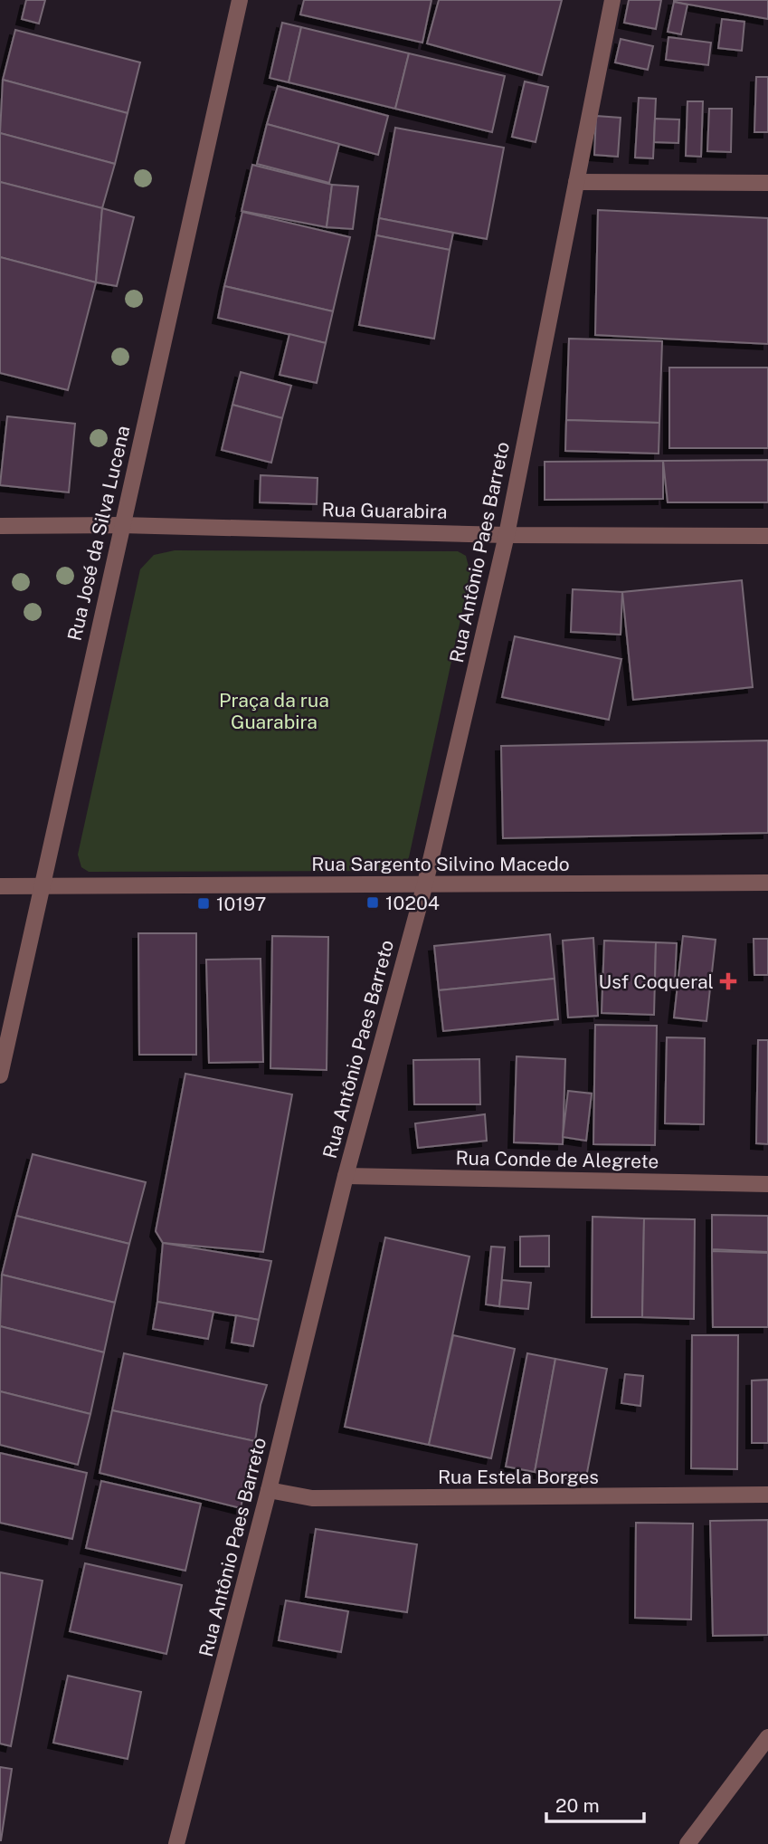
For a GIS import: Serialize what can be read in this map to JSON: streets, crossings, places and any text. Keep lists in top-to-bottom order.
{
  "streets": {
    "street": [
      "Rua Guarabira",
      "Rua José da Silva Lucena",
      "Rua Antônio Paes Barreto",
      "Rua Sargento Silvino Macedo",
      "Rua Conde de Alegrete",
      "Rua Estela Borges"
    ]
  },
  "crossings": [
    ["Rua Guarabira", "Rua José da Silva Lucena"],
    ["Rua Guarabira", "Rua Antônio Paes Barreto"],
    ["Rua José da Silva Lucena", "Rua Sargento Silvino Macedo"],
    ["Rua Antônio Paes Barreto", "Rua Sargento Silvino Macedo"],
    ["Rua Antônio Paes Barreto", "Rua Conde de Alegrete"],
    ["Rua Antônio Paes Barreto", "Rua Estela Borges"]
  ],
  "parks": ["Praça da rua Guarabira"],
  "places": {
    "transit": ["10204", "10197"],
    "health": ["Usf Coqueral"]
  },
  "scale_bar": "20 m"
}
